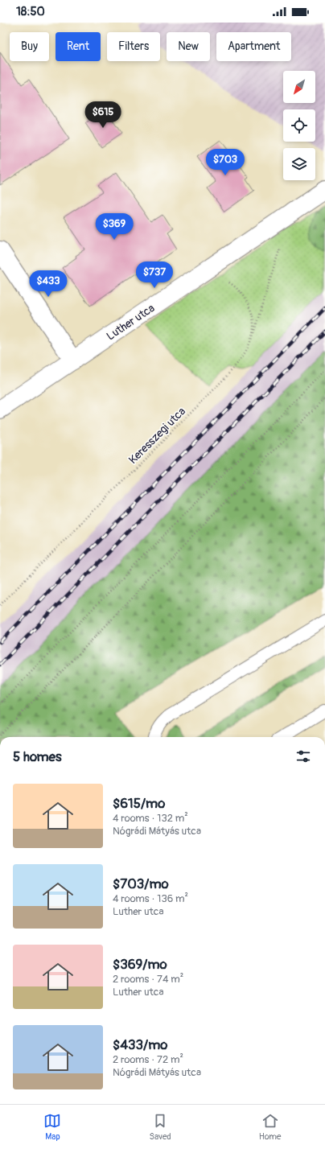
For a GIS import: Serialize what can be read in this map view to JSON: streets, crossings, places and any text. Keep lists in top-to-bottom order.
{
  "streets": {
    "street": ["Luther utca"],
    "path": ["Keresszegi utca"]
  },
  "crossings": [
    ["Luther utca", "Keresszegi utca"]
  ],
  "north": "bottom left",
  "page": {
    "status": "18:50",
    "chip": [
      "Buy",
      "Rent",
      "Filters",
      "New",
      "Apartment"
    ],
    "price": [
      "$615",
      "$703",
      "$369",
      "$737",
      "$433"
    ],
    "heading": "5 homes",
    "list": [
      {
        "name": "$615/mo",
        "note": "4 rooms · 132 m² · Nógrádi Mátyás utca"
      },
      {
        "name": "$703/mo",
        "note": "4 rooms · 136 m² · Luther utca"
      },
      {
        "name": "$369/mo",
        "note": "2 rooms · 74 m² · Luther utca"
      },
      {
        "name": "$433/mo",
        "note": "2 rooms · 72 m² · Nógrádi Mátyás utca"
      }
    ],
    "tabs": ["Map", "Saved", "Home"]
  }
}
